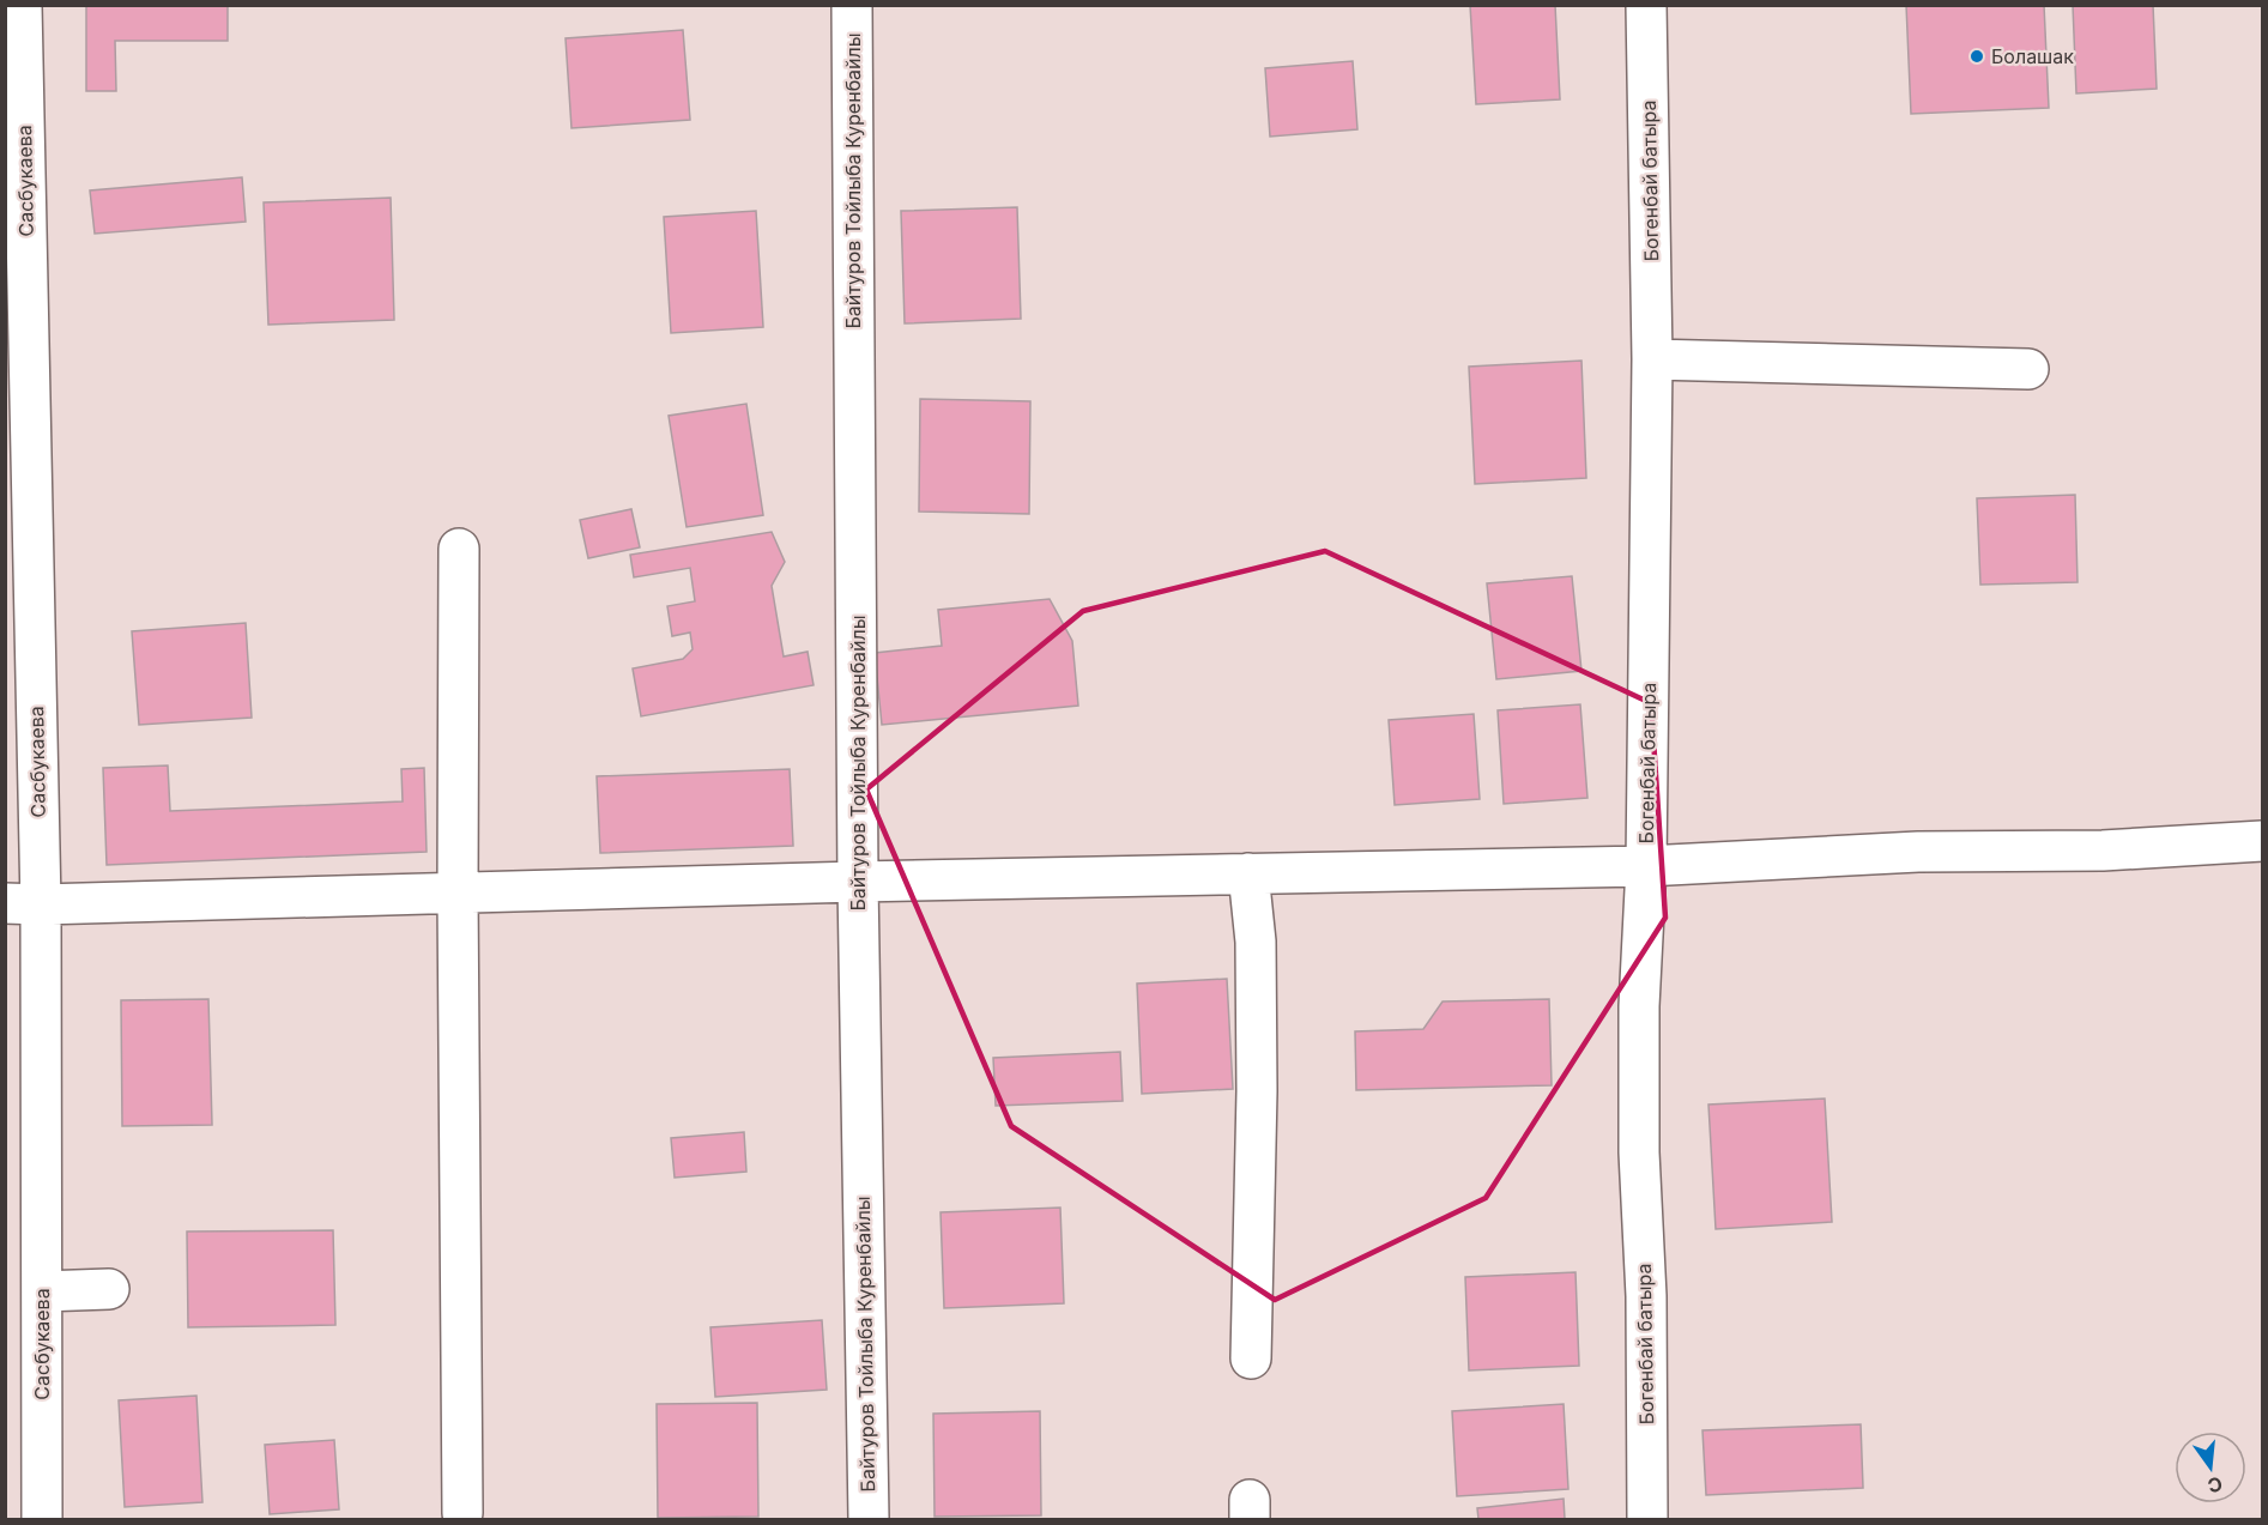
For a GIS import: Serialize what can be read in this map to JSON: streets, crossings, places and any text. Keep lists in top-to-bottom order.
{
  "streets": {
    "street": ["Сасбукаева", "Байтуров Тойлыба Куренбайлы", "Богенбай батыра"]
  },
  "places": ["Болашак"],
  "north": "bottom"
}
